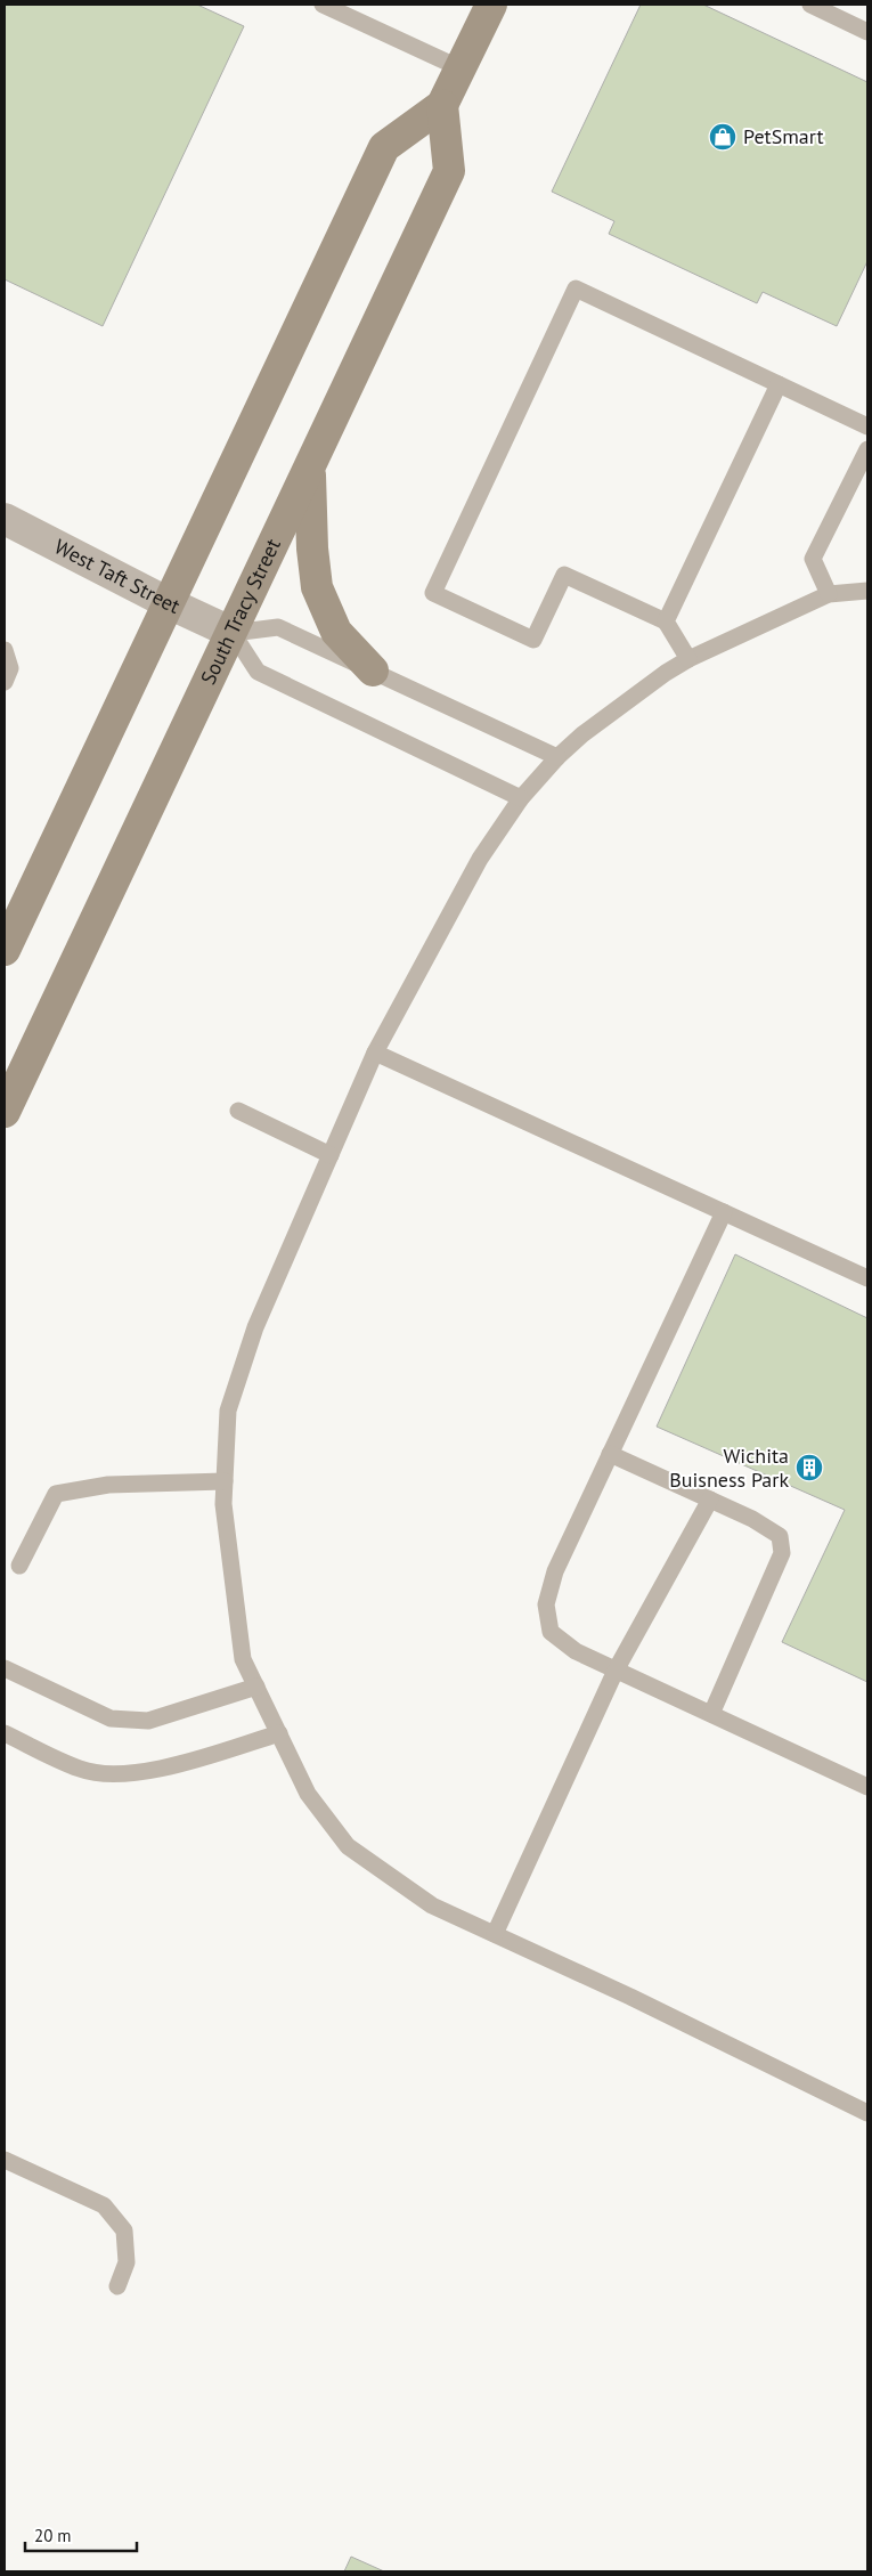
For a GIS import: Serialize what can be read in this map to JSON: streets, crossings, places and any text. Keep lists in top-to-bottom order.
{
  "streets": {
    "street": ["West Taft Street", "South Tracy Street"]
  },
  "crossings": [
    ["West Taft Street", "South Tracy Street"]
  ],
  "places": {
    "shop": ["PetSmart"],
    "building": ["Wichita Buisness Park"]
  },
  "scale_bar": "20 m"
}
